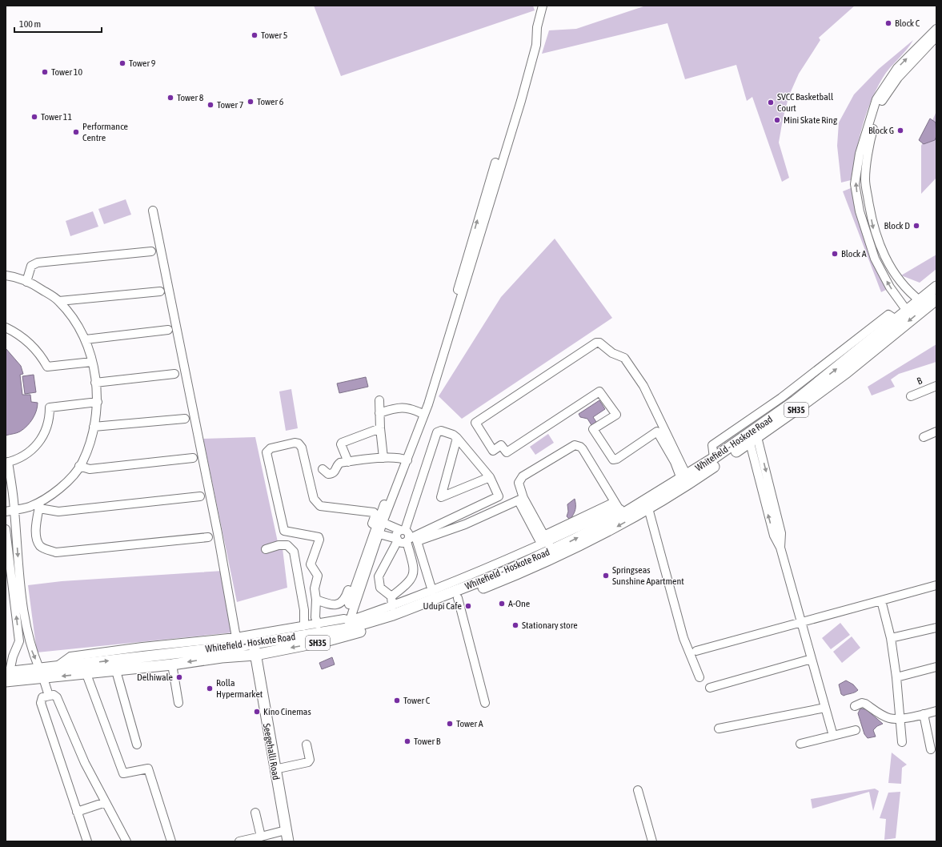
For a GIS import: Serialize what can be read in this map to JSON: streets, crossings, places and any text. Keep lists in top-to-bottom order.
{
  "streets": {
    "main road": ["SH35", "Whitefield - Hoskote Road", "Seegehalli Road"],
    "street": ["B"]
  },
  "crossings": [
    ["Whitefield - Hoskote Road", "Seegehalli Road"]
  ],
  "places": [
    "Block C",
    "Tower 5",
    "Tower 9",
    "Tower 10",
    "Tower 8",
    "Tower 6",
    "SVCC Basketball Court",
    "Tower 7",
    "Tower 11",
    "Mini Skate Ring",
    "Block G",
    "Performance Centre",
    "Block D",
    "Block A",
    "Springseas Sunshine Apartment",
    "A-One",
    "Udupi Cafe",
    "Stationary store",
    "Delhiwale",
    "Rolla Hypermarket",
    "Tower C",
    "Kino Cinemas",
    "Tower A",
    "Tower B"
  ],
  "scale_bar": "100 m"
}
